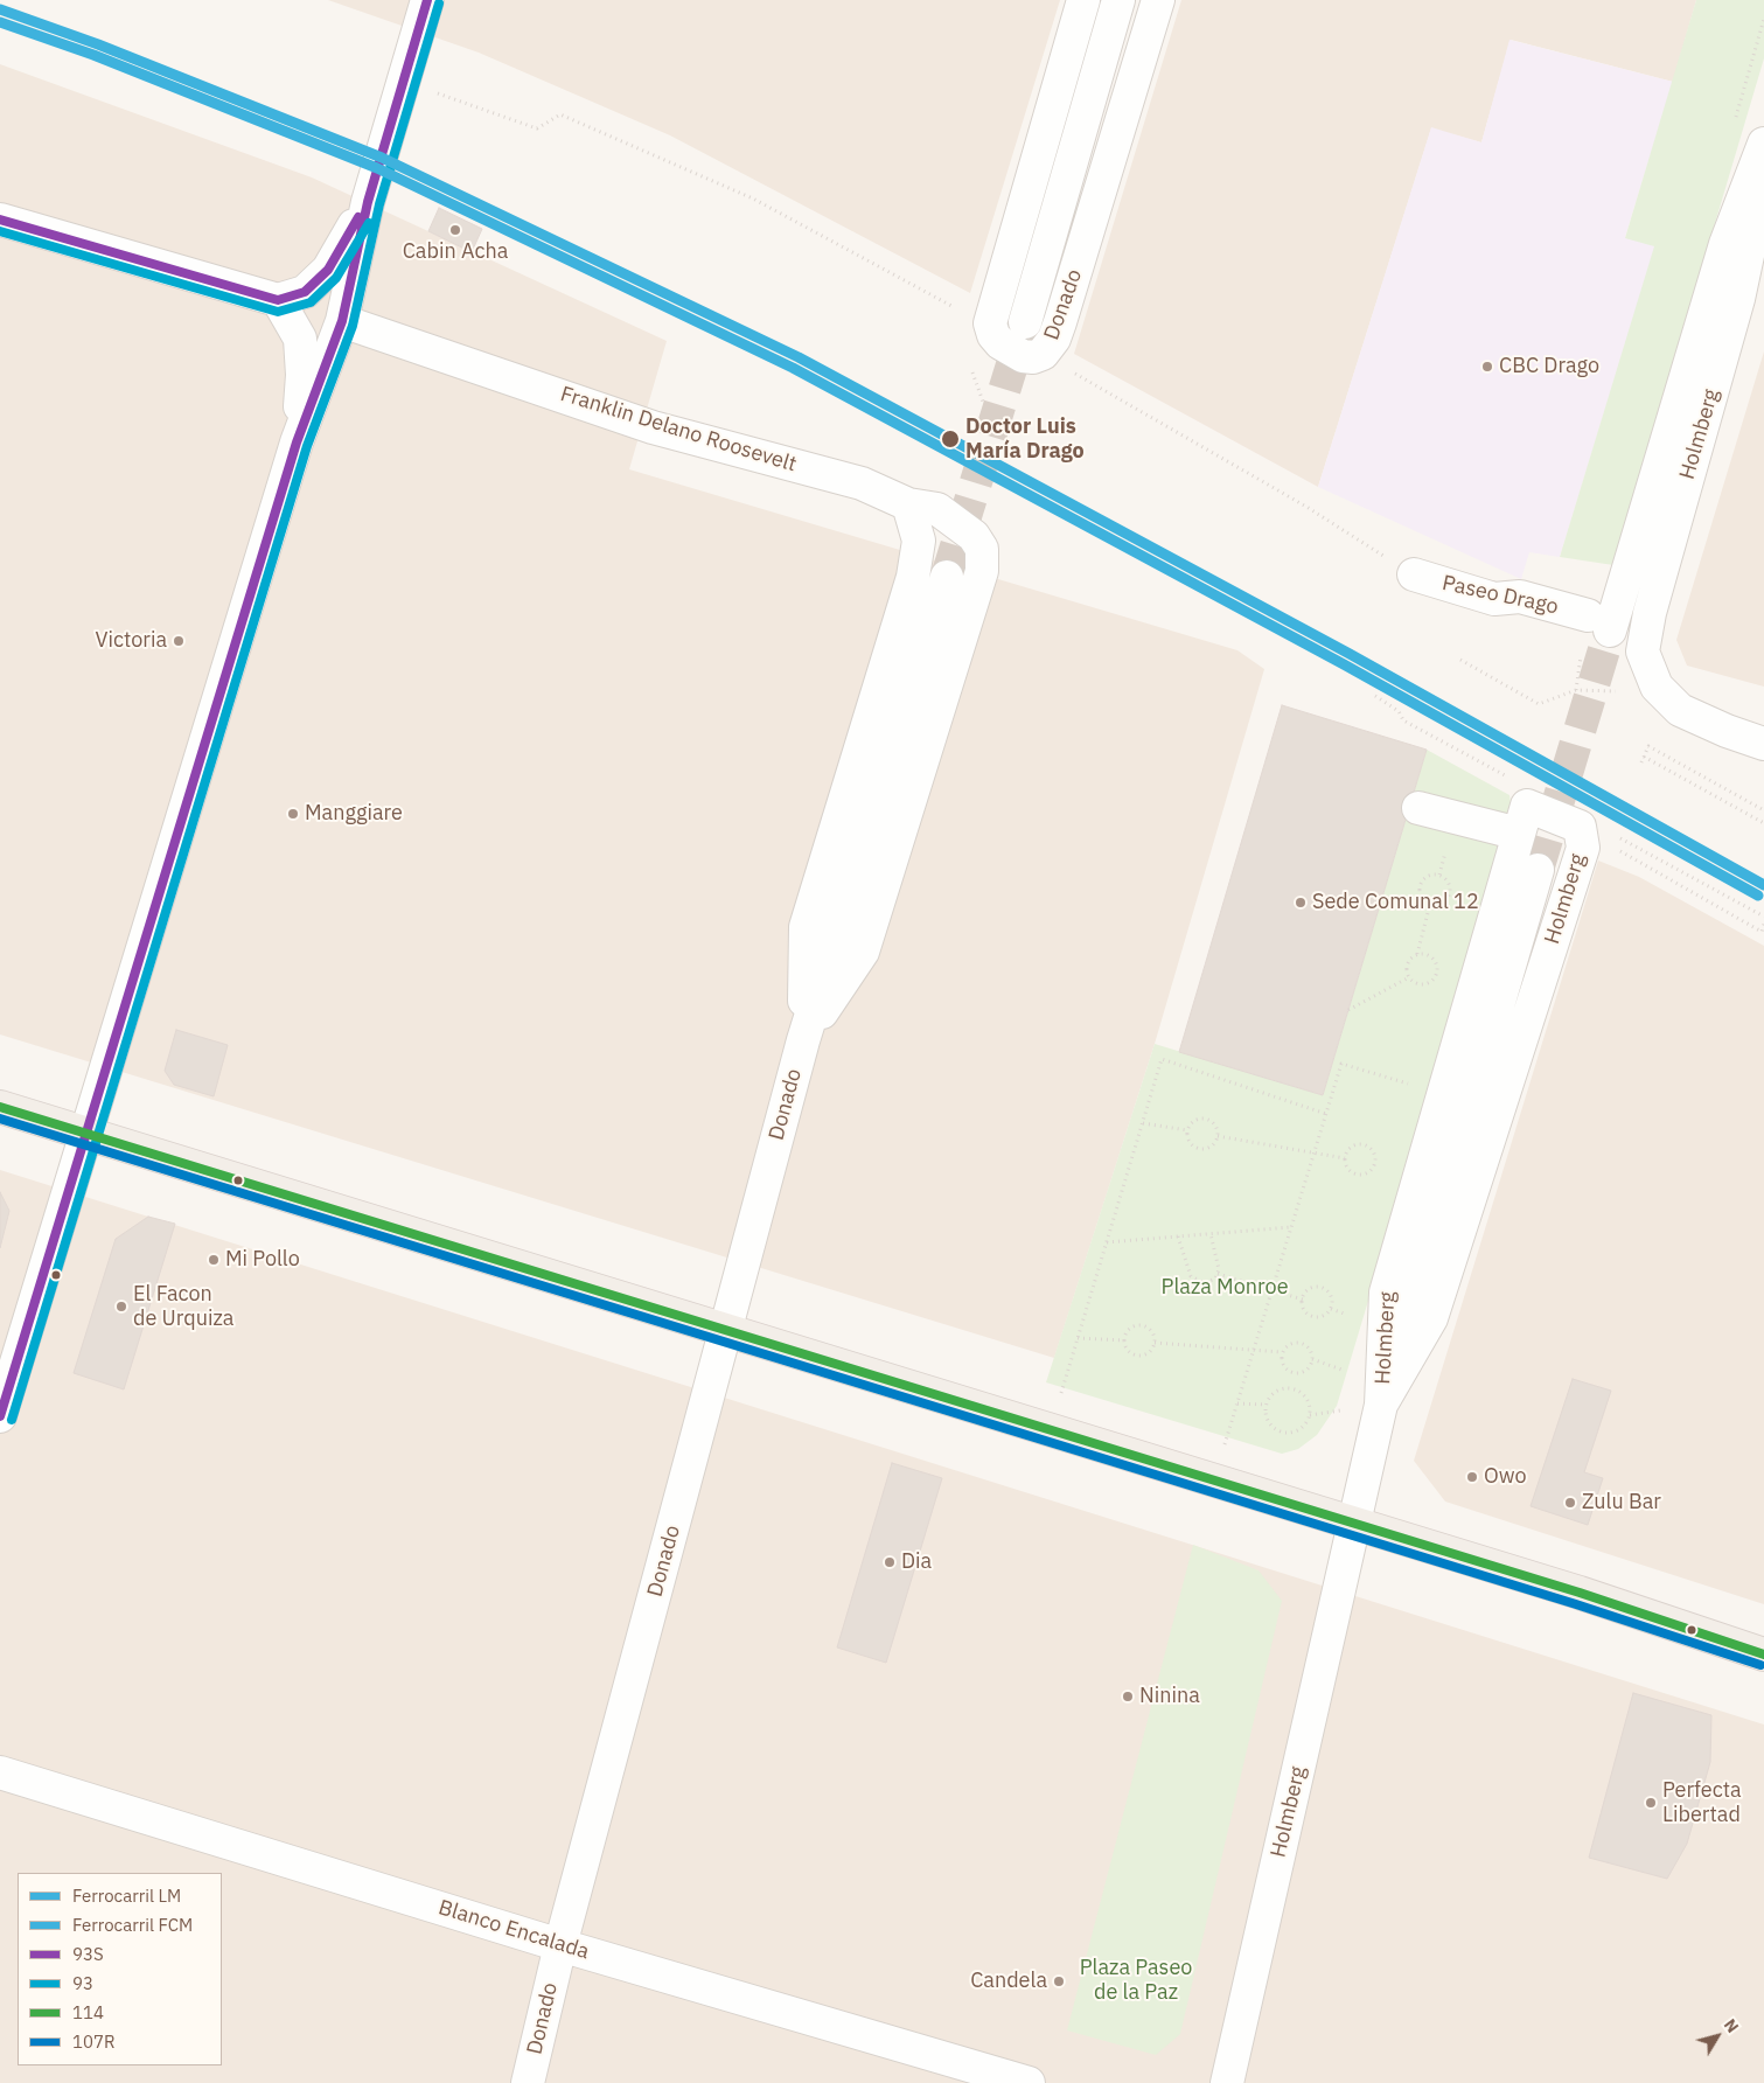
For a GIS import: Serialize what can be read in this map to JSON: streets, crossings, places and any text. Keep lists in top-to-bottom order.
{
  "streets": {
    "street": [
      "Donado",
      "Franklin Delano Roosevelt",
      "Holmberg",
      "Paseo Drago",
      "Blanco Encalada"
    ]
  },
  "crossings": [
    ["Donado", "Franklin Delano Roosevelt"],
    ["Donado", "Blanco Encalada"],
    ["Holmberg", "Paseo Drago"]
  ],
  "parks": ["Plaza Monroe", "Plaza Paseo de la Paz"],
  "places": [
    "Cabin Acha",
    "CBC Drago",
    "Doctor Luis María Drago",
    "Victoria",
    "Manggiare",
    "Sede Comunal 12",
    "Mi Pollo",
    "El Facon de Urquiza",
    "Owo",
    "Zulu Bar",
    "Dia",
    "Ninina",
    "Perfecta Libertad",
    "Candela"
  ],
  "lines": [
    "transit line 93S",
    "transit line 93",
    "rail line LM",
    "rail line FCM",
    "transit line 114",
    "transit line 107R"
  ],
  "legend": [
    "Ferrocarril LM",
    "Ferrocarril FCM",
    "93S",
    "93",
    "114",
    "107R"
  ],
  "north": "top right"
}
